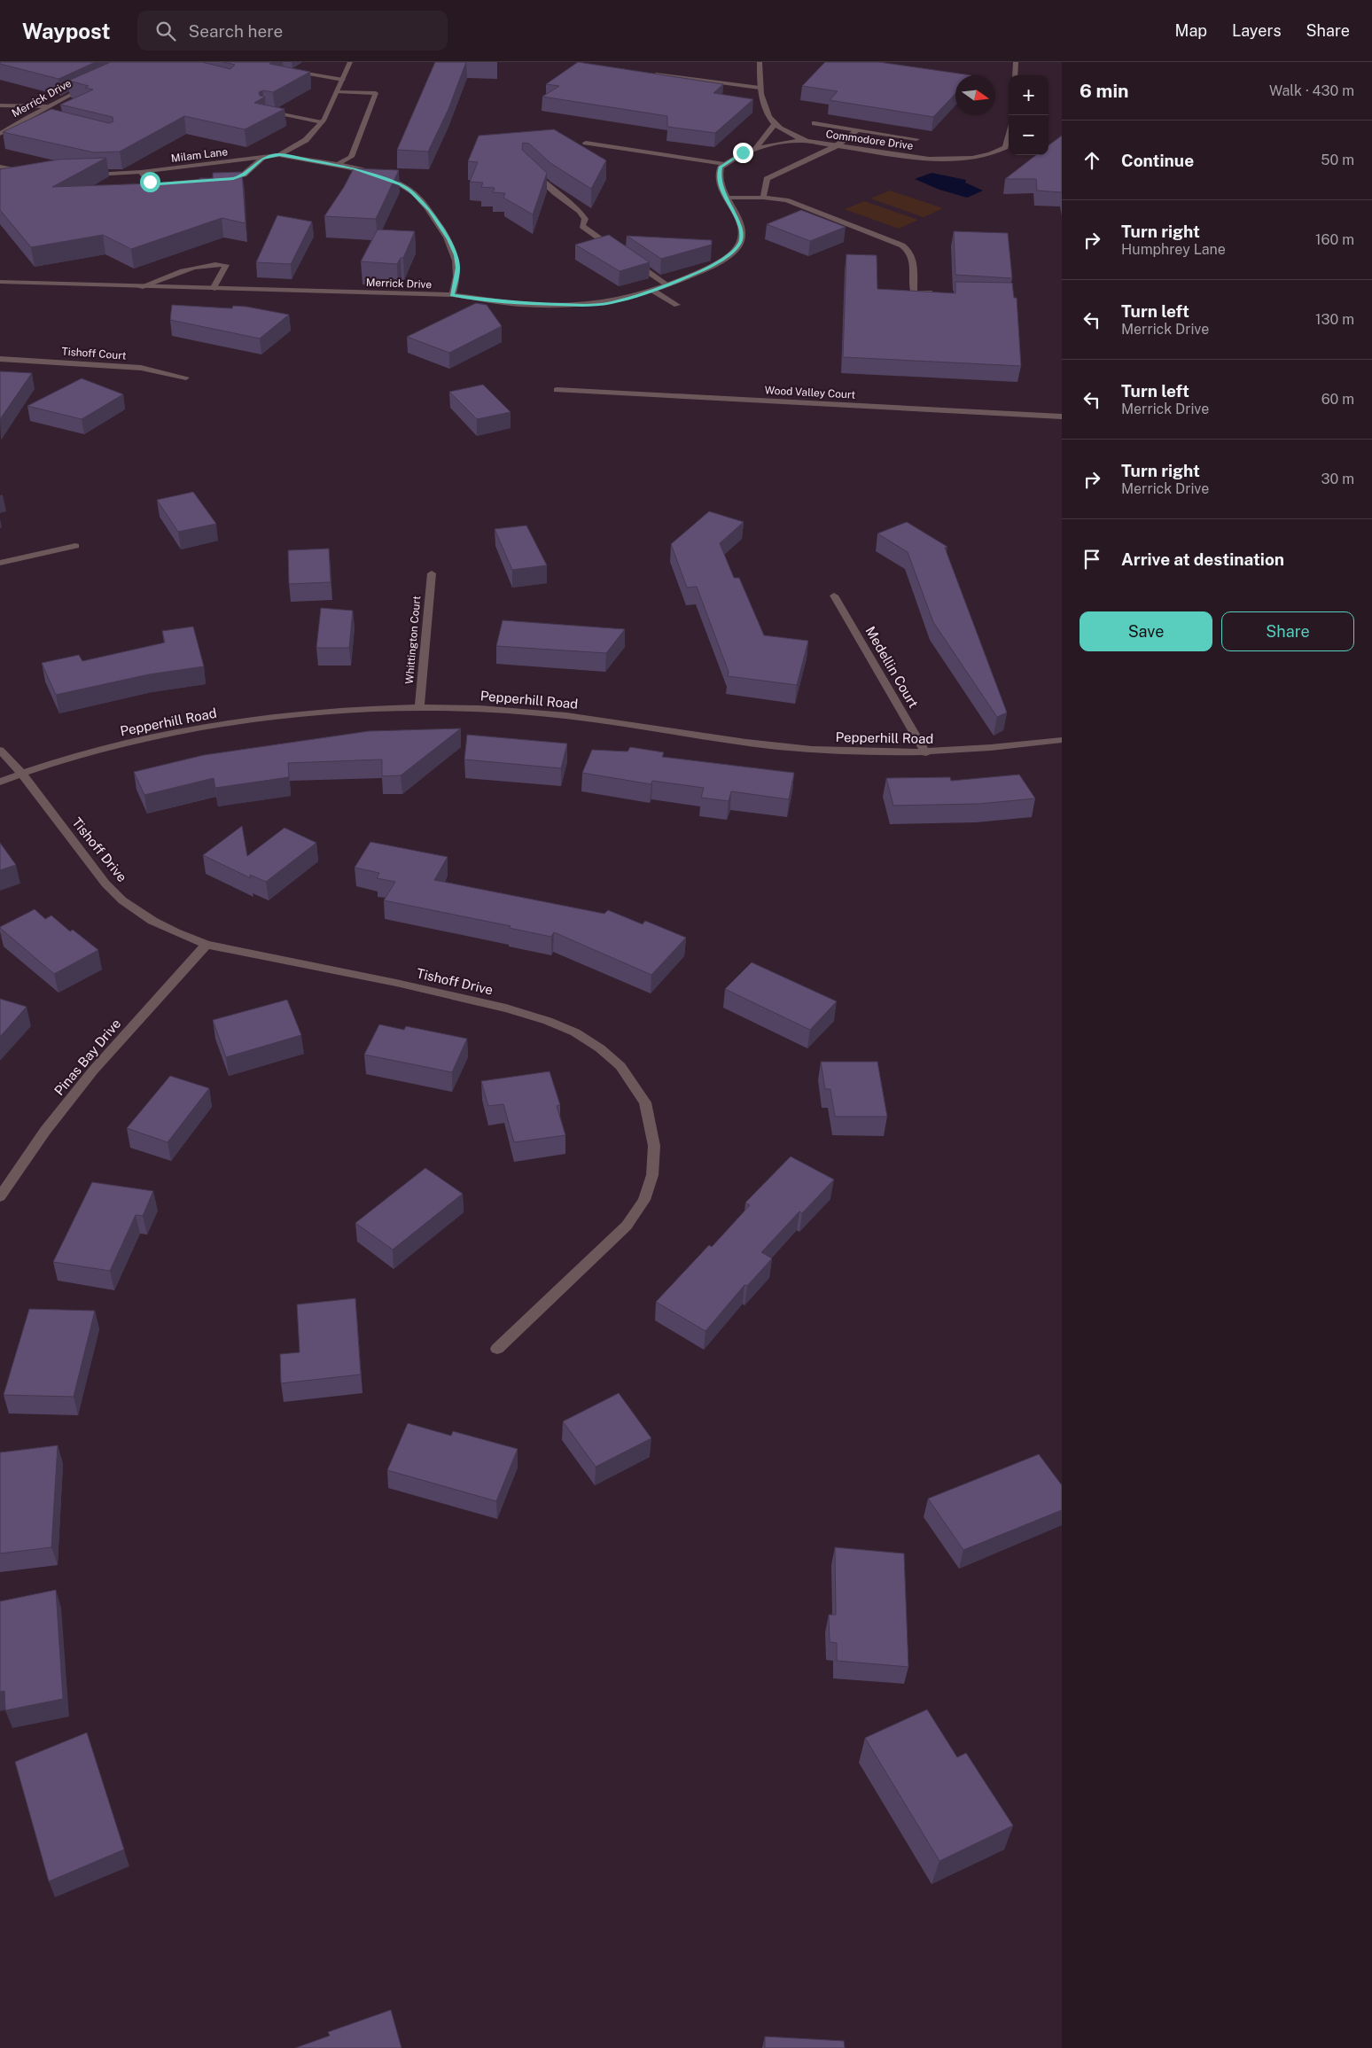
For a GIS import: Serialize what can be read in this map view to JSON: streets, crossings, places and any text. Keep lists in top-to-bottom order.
{
  "streets": {
    "street": [
      "Merrick Drive",
      "Commodore Drive",
      "Milam Lane",
      "Tishoff Court",
      "Wood Valley Court",
      "Whittington Court",
      "Medellin Court",
      "Pepperhill Road",
      "Tishoff Drive",
      "Pinas Bay Drive"
    ]
  },
  "crossings": [
    ["Whittington Court", "Pepperhill Road"],
    ["Medellin Court", "Pepperhill Road"],
    ["Pepperhill Road", "Tishoff Drive"],
    ["Tishoff Drive", "Pinas Bay Drive"]
  ],
  "north": "right",
  "page": {
    "header": "Waypost",
    "search": "Search here",
    "nav": ["Map", "Layers", "Share"],
    "heading": ["6 min", "Walk · 430 m"],
    "map_buttons": ["+", "−"],
    "list": [
      ["Continue", "50 m"],
      ["Turn right", "Humphrey Lane", "160 m"],
      ["Turn left", "Merrick Drive", "130 m"],
      ["Turn left", "Merrick Drive", "60 m"],
      ["Turn right", "Merrick Drive", "30 m"],
      "Arrive at destination"
    ],
    "buttons": ["Save", "Share"]
  }
}
